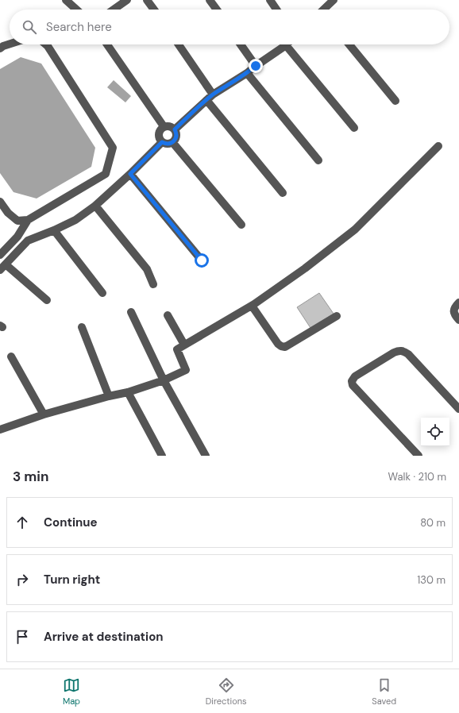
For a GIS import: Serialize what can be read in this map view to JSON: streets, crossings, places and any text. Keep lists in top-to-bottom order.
{
  "page": {
    "search": "Search here",
    "heading": ["3 min", "Walk · 210 m"],
    "list": [
      ["Continue", "80 m"],
      ["Turn right", "130 m"],
      "Arrive at destination"
    ],
    "nav": ["Map", "Directions", "Saved"]
  }
}
